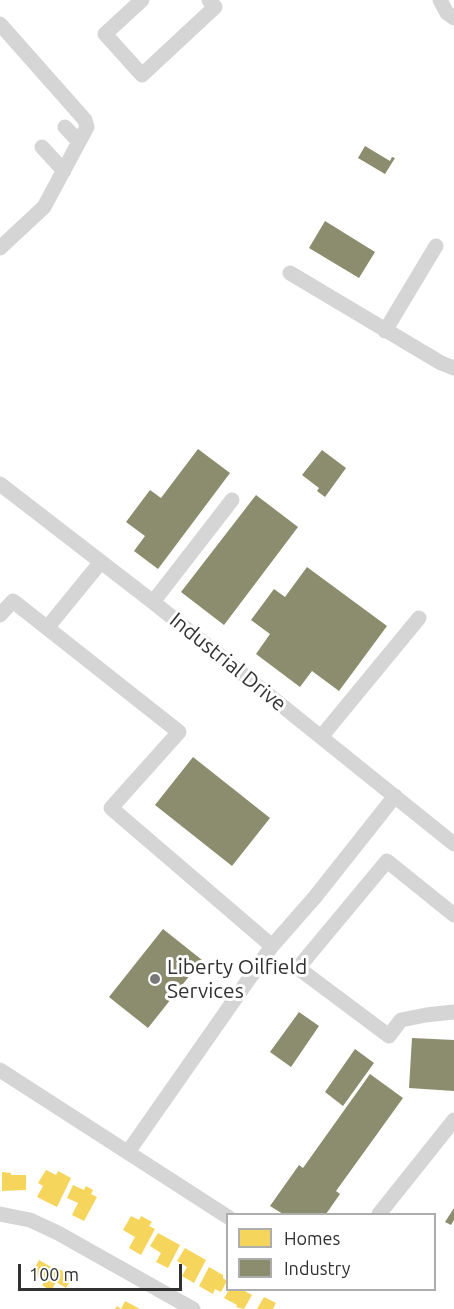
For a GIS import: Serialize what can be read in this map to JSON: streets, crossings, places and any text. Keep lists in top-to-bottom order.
{
  "streets": {
    "street": ["Industrial Drive"]
  },
  "places": ["Liberty Oilfield Services"],
  "legend": ["Homes", "Industry"],
  "scale_bar": "100 m"
}
